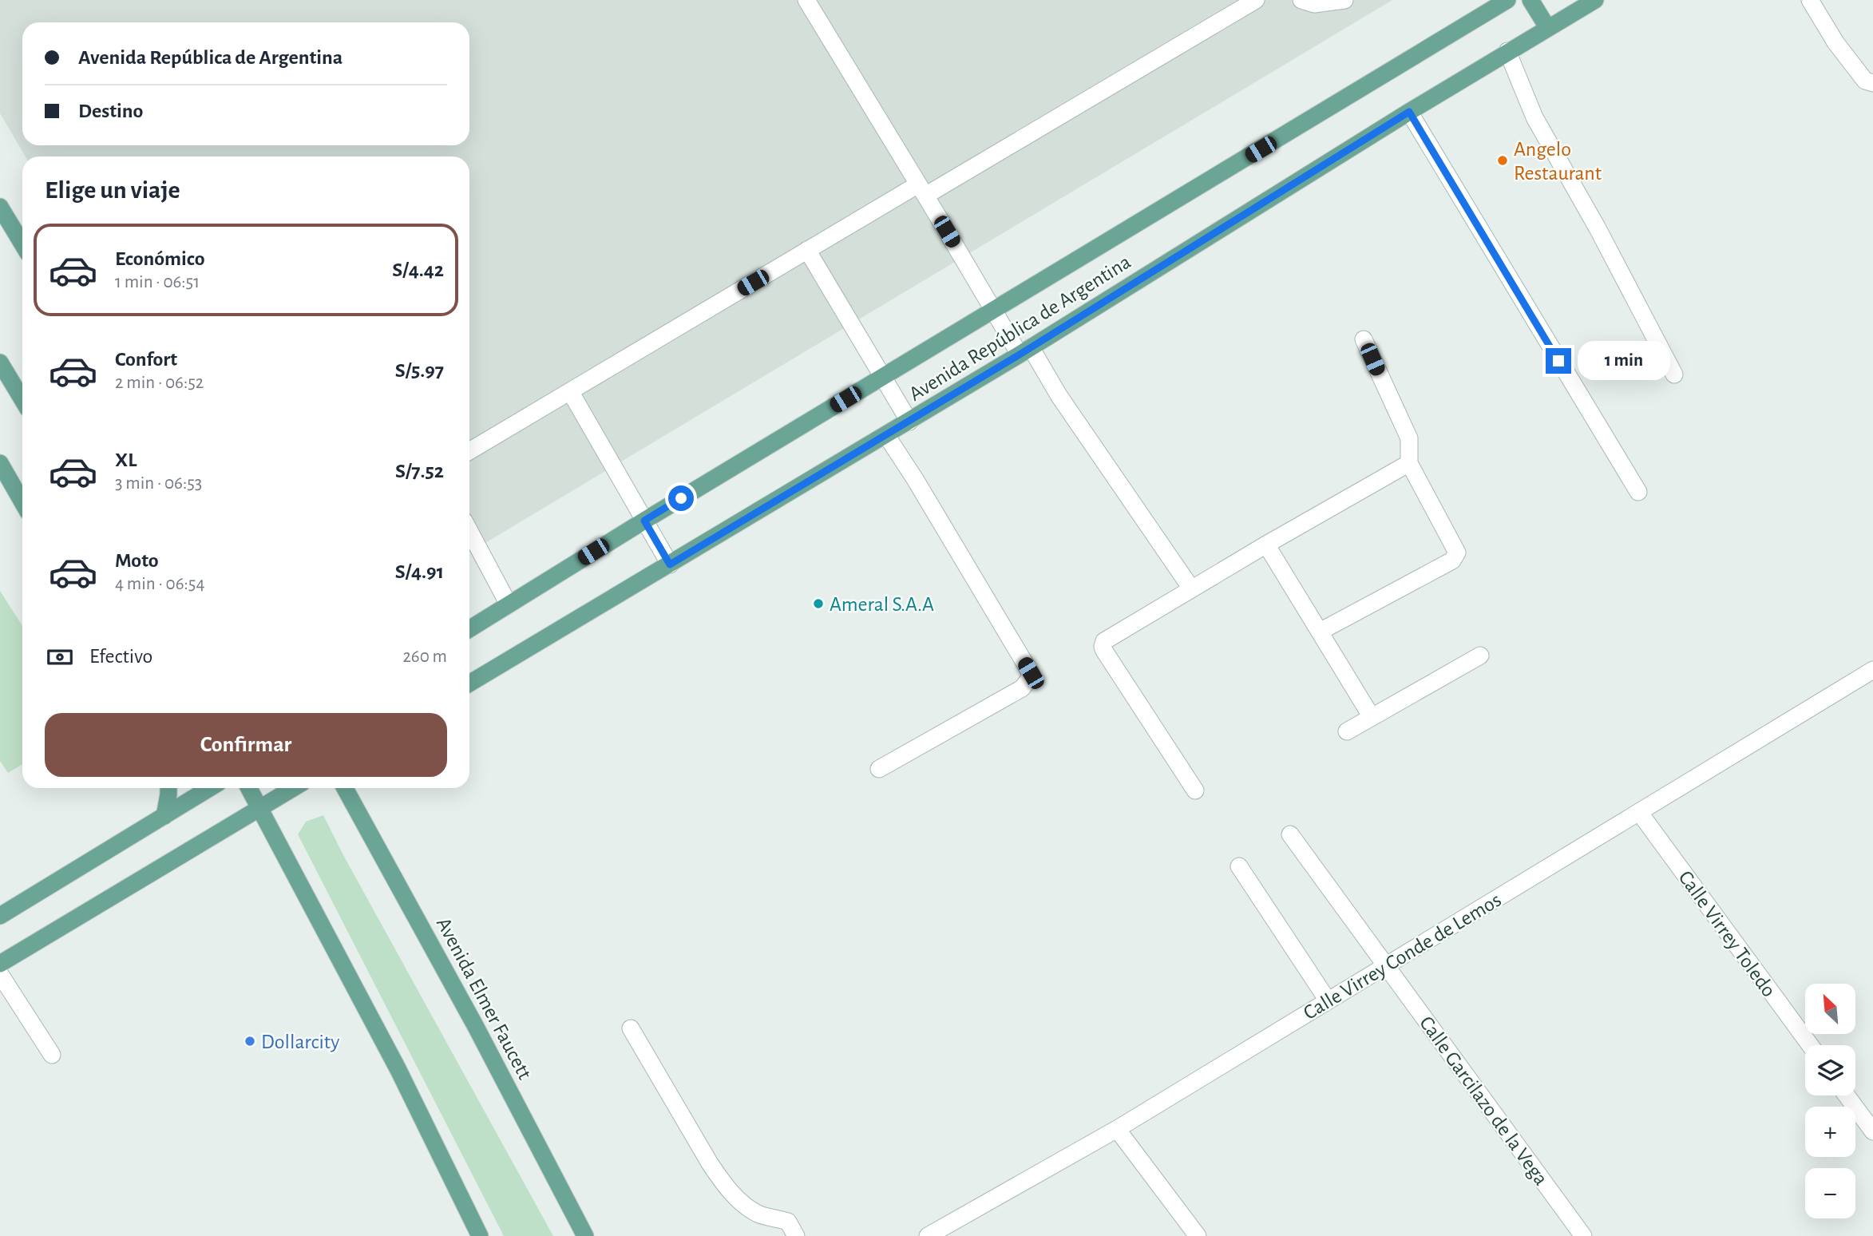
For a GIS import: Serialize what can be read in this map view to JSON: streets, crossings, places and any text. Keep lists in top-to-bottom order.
{
  "streets": {
    "main road": ["Avenida República de Argentina", "Avenida Elmer Faucett"],
    "street": ["Calle Virrey Toledo", "Calle Virrey Conde de Lemos", "Calle Garcilazo de la Vega"]
  },
  "crossings": [
    ["Calle Virrey Toledo", "Calle Virrey Conde de Lemos"],
    ["Calle Virrey Conde de Lemos", "Calle Garcilazo de la Vega"]
  ],
  "places": ["Angelo Restaurant", "Ameral S.A.A", "Dollarcity"],
  "north": "top left",
  "page": {
    "banner": ["Avenida República de Argentina", "Destino"],
    "heading": "Elige un viaje",
    "list": [
      {
        "name": "Económico",
        "note": "1 min · 06:51",
        "value": "S/4.42"
      },
      {
        "name": "Confort",
        "note": "2 min · 06:52",
        "value": "S/5.97"
      },
      {
        "name": "XL",
        "note": "3 min · 06:53",
        "value": "S/7.52"
      },
      {
        "name": "Moto",
        "note": "4 min · 06:54",
        "value": "S/4.91"
      }
    ],
    "bubble": "1 min",
    "pay": ["Efectivo", "260 m"],
    "buttons": "Confirmar",
    "map_buttons": ["+", "−"]
  }
}
